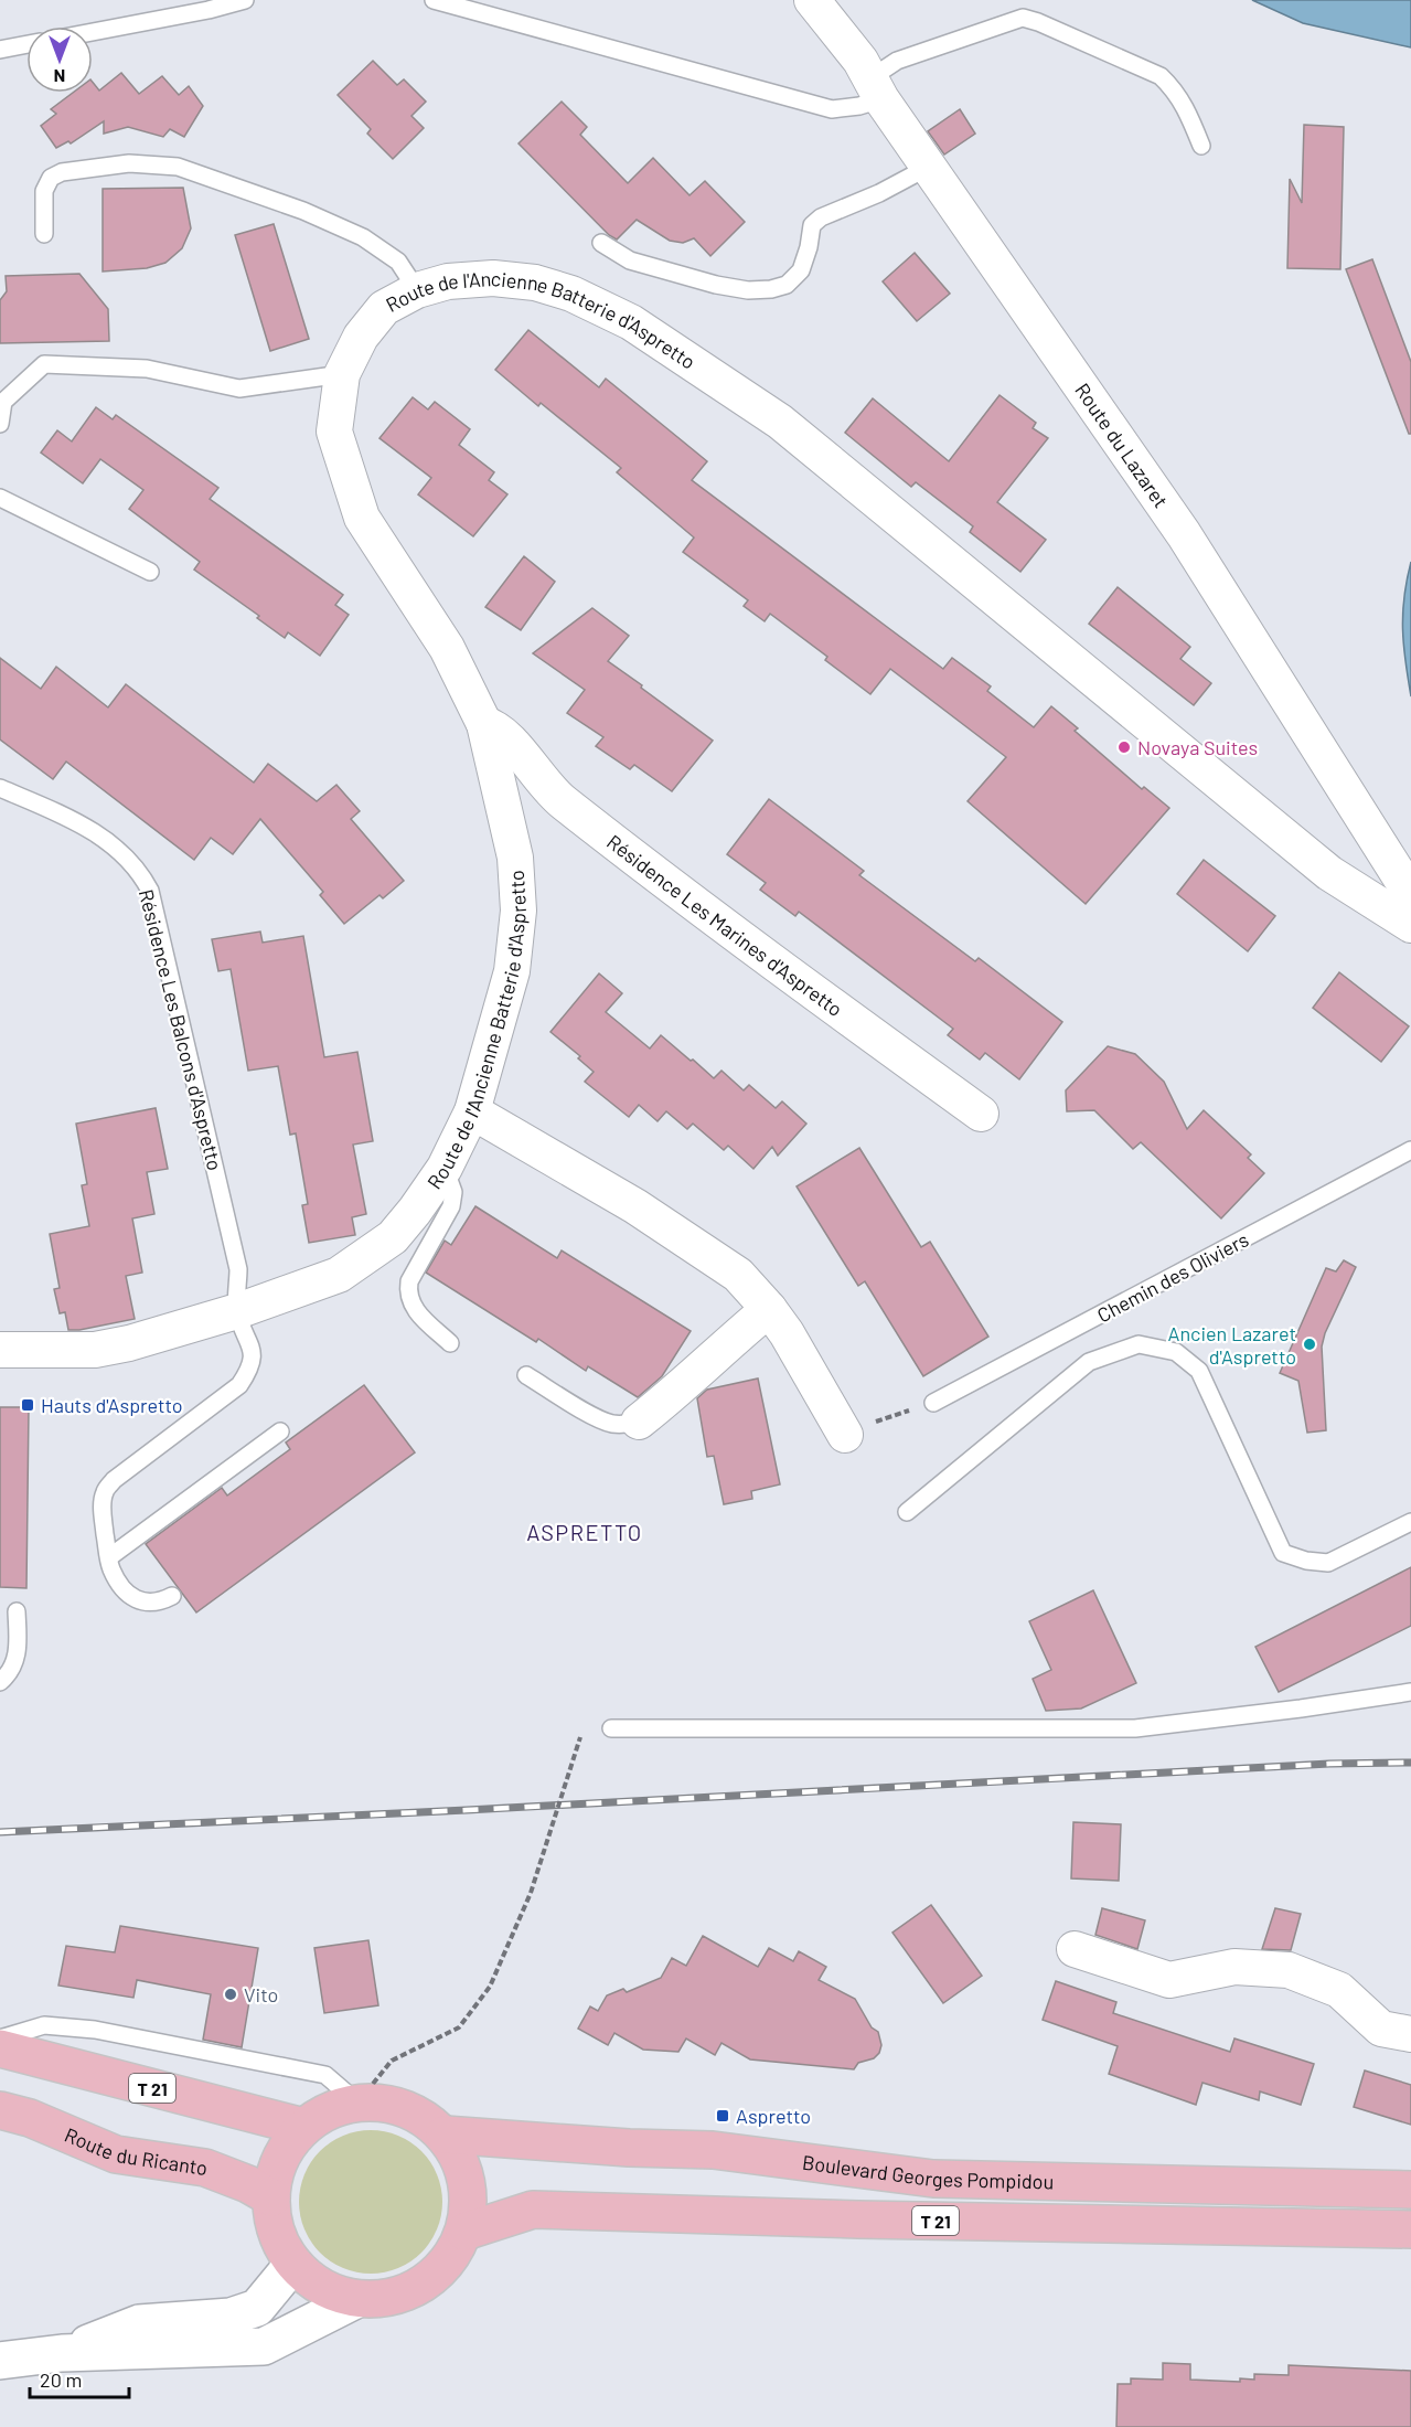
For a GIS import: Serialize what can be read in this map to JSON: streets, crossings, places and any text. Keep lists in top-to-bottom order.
{
  "streets": {
    "main road": ["T 21", "Route du Ricanto", "Boulevard Georges Pompidou"],
    "street": ["Route de l'Ancienne Batterie d'Aspretto", "Route du Lazaret", "Résidence Les Marines d'Aspretto"],
    "lane": ["Résidence Les Balcons d'Aspretto", "Chemin des Oliviers"]
  },
  "crossings": [
    ["Route de l'Ancienne Batterie d'Aspretto", "Résidence Les Marines d'Aspretto"],
    ["Route de l'Ancienne Batterie d'Aspretto", "Résidence Les Balcons d'Aspretto"],
    ["T 21", "Route du Ricanto"],
    ["T 21", "Boulevard Georges Pompidou"],
    ["Route du Ricanto", "Boulevard Georges Pompidou"]
  ],
  "districts": ["ASPRETTO"],
  "places": {
    "other": ["Novaya Suites", "Ancien Lazaret d'Aspretto", "Vito"],
    "transit": ["Hauts d'Aspretto", "Aspretto"]
  },
  "scale_bar": "20 m",
  "north": "bottom"
}
